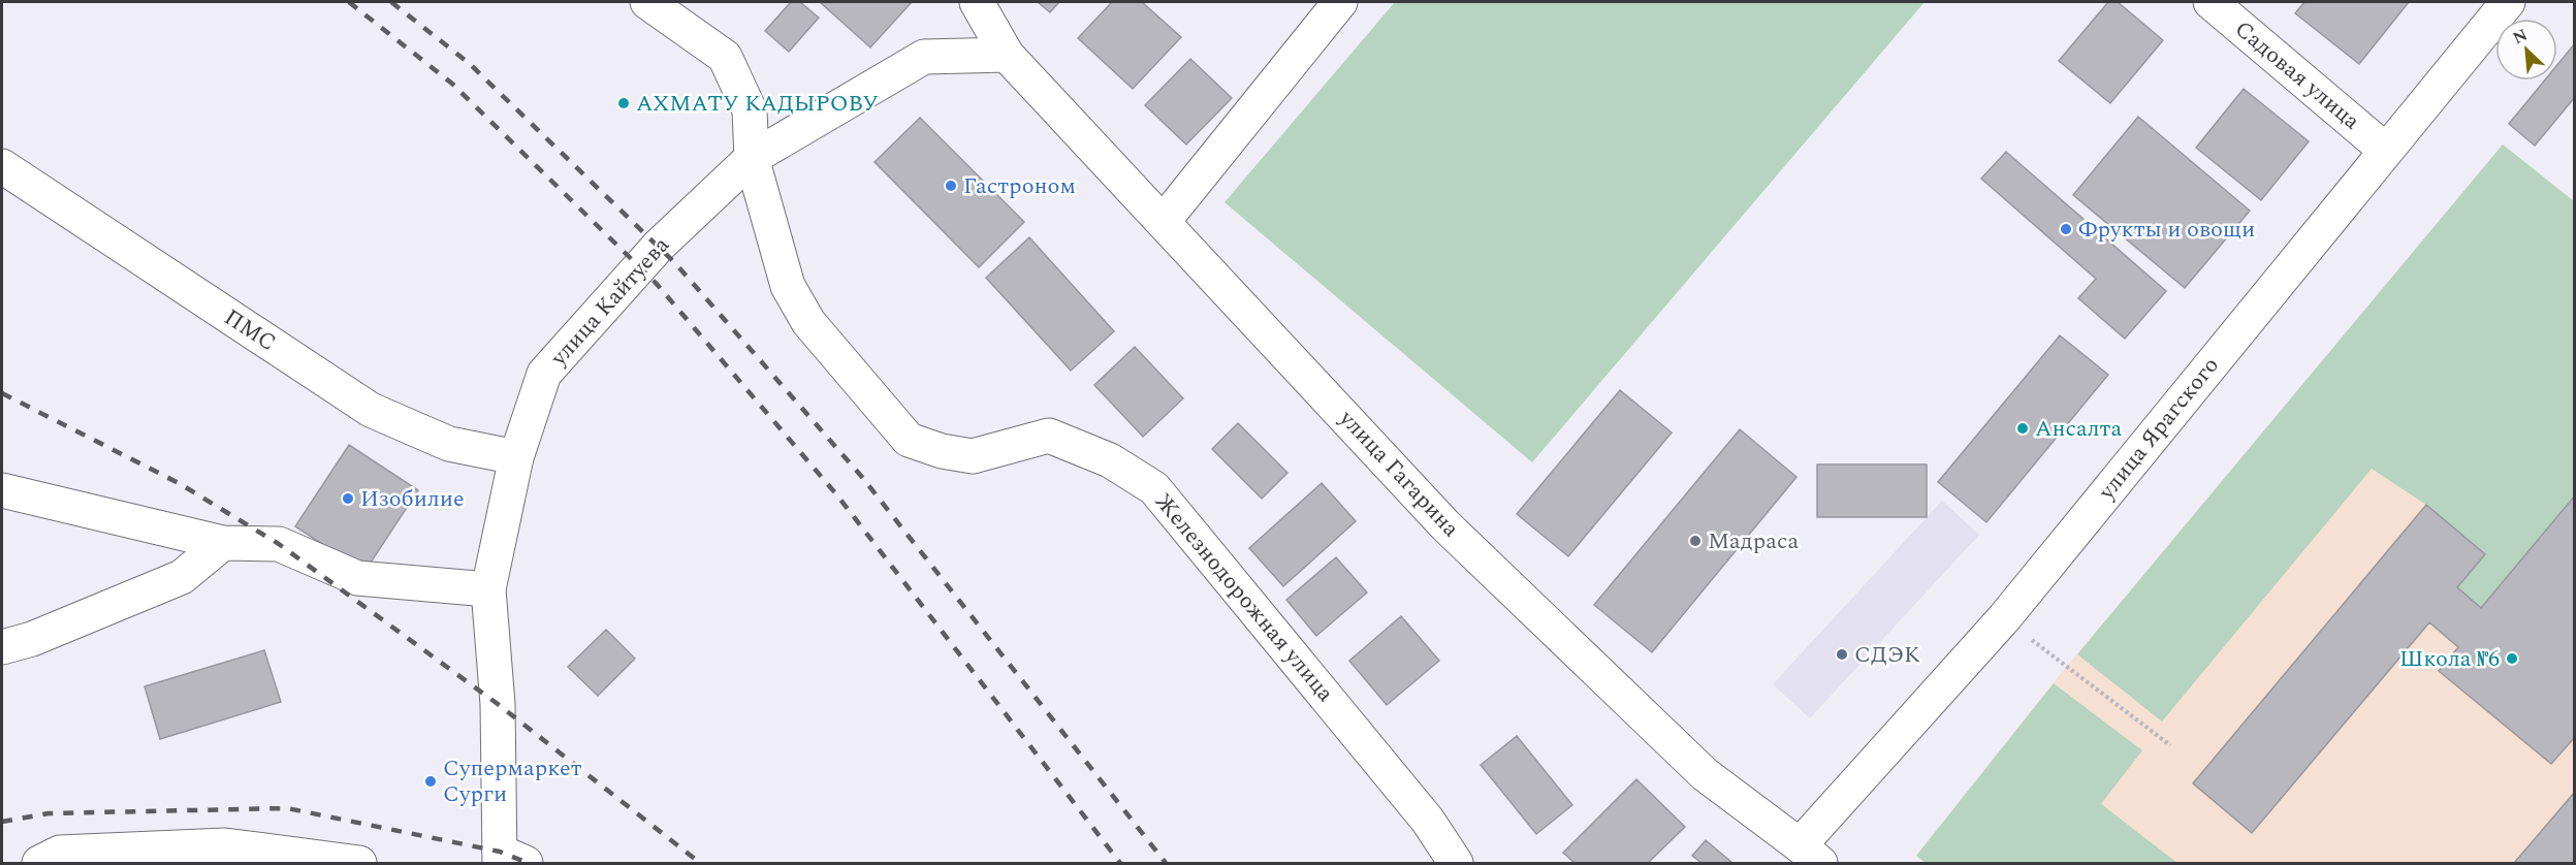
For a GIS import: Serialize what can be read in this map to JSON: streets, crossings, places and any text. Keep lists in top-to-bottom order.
{
  "streets": {
    "street": [
      "Садовая улица",
      "улица Кайтуева",
      "ПМС",
      "улица Ярагского",
      "улица Гагарина",
      "Железнодорожная улица"
    ]
  },
  "crossings": [
    ["Садовая улица", "улица Ярагского"],
    ["улица Кайтуева", "ПМС"],
    ["улица Кайтуева", "улица Гагарина"],
    ["улица Кайтуева", "Железнодорожная улица"],
    ["улица Ярагского", "улица Гагарина"]
  ],
  "places": [
    "АХМАТУ КАДЫРОВУ",
    "Гастроном",
    "Фрукты и овощи",
    "Ансалта",
    "Изобилие",
    "Мадраса",
    "СДЭК",
    "Школа №6",
    "Супермаркет Сурги"
  ],
  "north": "top left"
}
